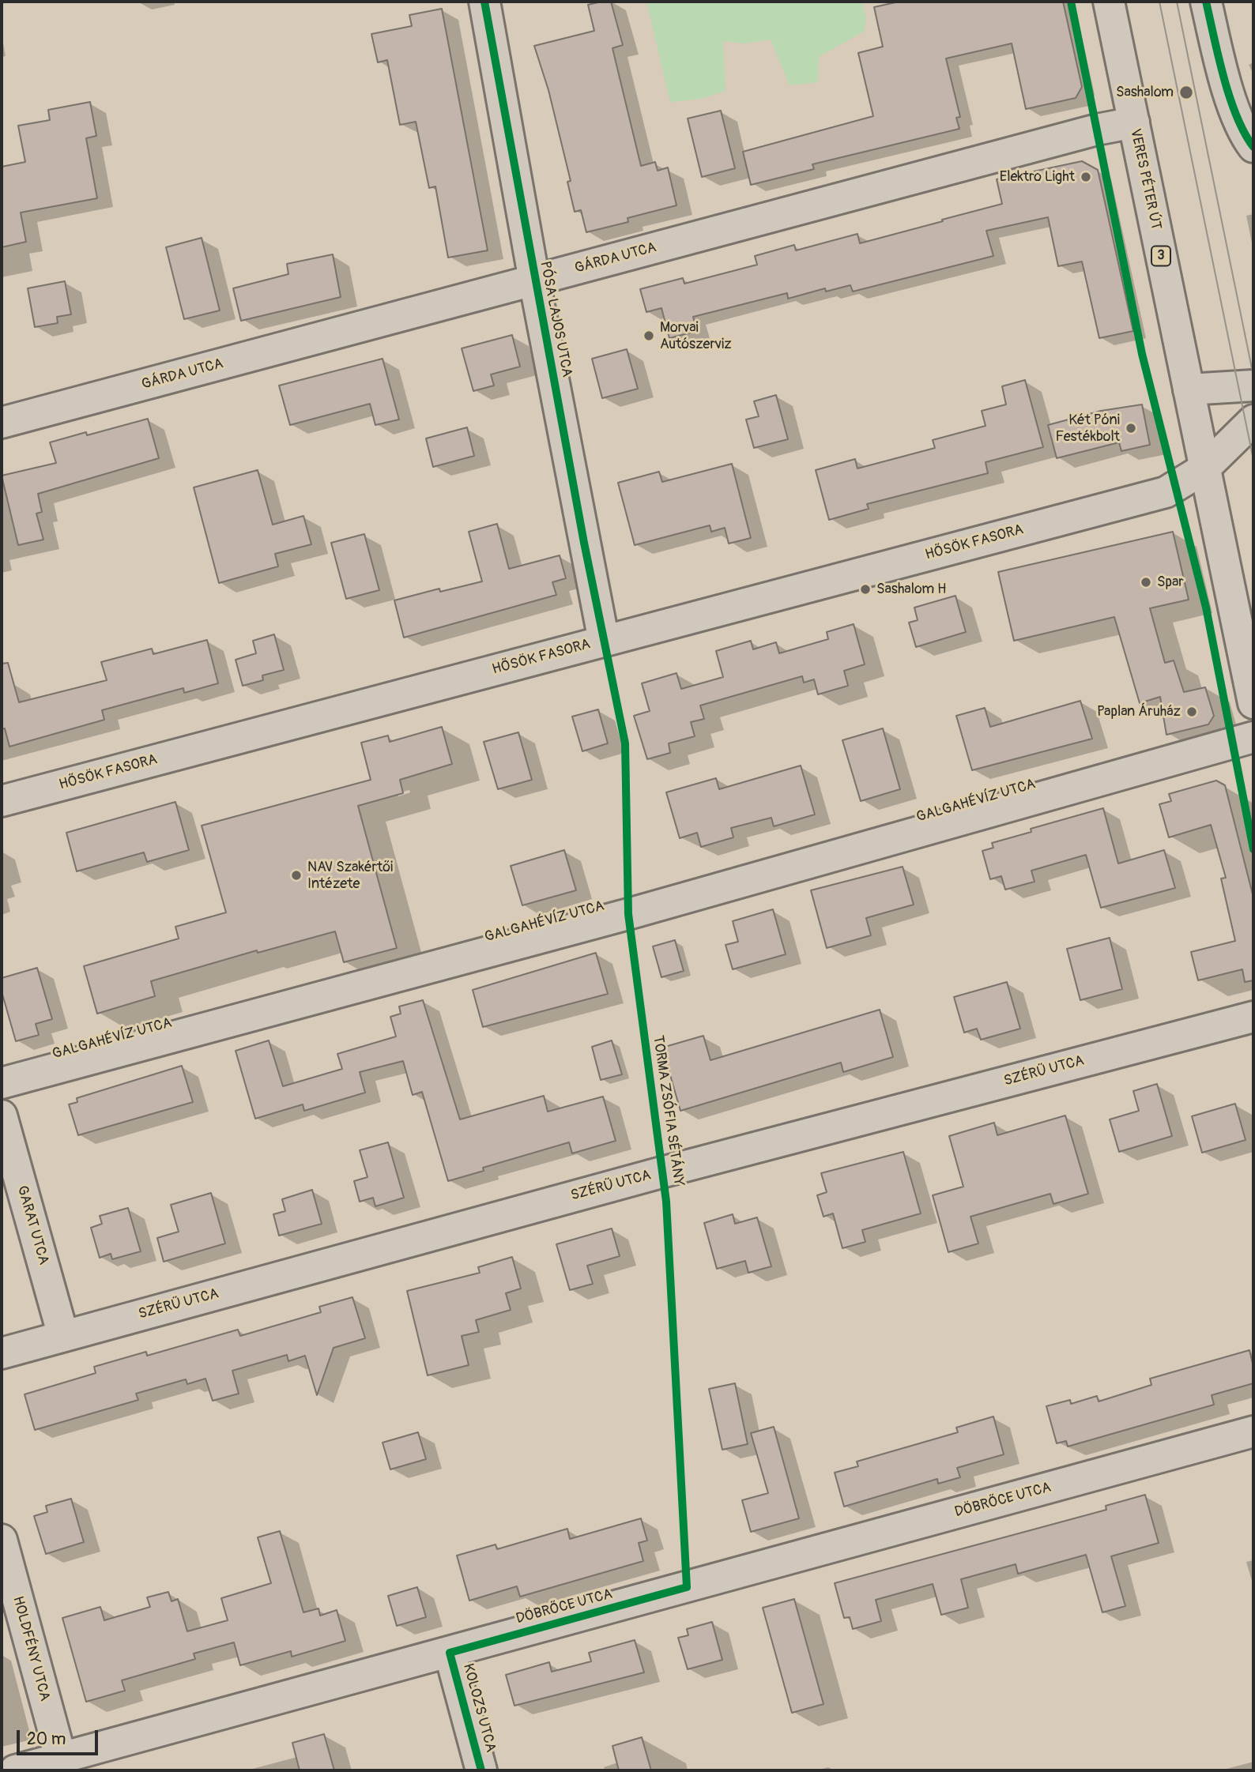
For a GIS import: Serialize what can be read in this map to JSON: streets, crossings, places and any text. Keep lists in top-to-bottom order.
{
  "streets": {
    "street": [
      "VERES PÉTER ÚT",
      "3",
      "GÁRDA UTCA",
      "PÓSA LAJOS UTCA",
      "HŐSÖK FASORA",
      "GALGAHÉVÍZ UTCA",
      "SZÉRŰ UTCA",
      "GARAT UTCA",
      "DÖBRŐCE UTCA",
      "HOLDFÉNY UTCA",
      "KOLOZS UTCA"
    ],
    "cycle path": ["TORMA ZSÓFIA SÉTÁNY"]
  },
  "crossings": [
    ["VERES PÉTER ÚT", "GÁRDA UTCA"],
    ["VERES PÉTER ÚT", "HŐSÖK FASORA"],
    ["GÁRDA UTCA", "PÓSA LAJOS UTCA"],
    ["PÓSA LAJOS UTCA", "HŐSÖK FASORA"],
    ["SZÉRŰ UTCA", "GARAT UTCA"],
    ["DÖBRŐCE UTCA", "HOLDFÉNY UTCA"],
    ["DÖBRŐCE UTCA", "KOLOZS UTCA"]
  ],
  "places": [
    "Sashalom",
    "Elektro Light",
    "Morvai Autószerviz",
    "Két Póni Festékbolt",
    "Spar",
    "Sashalom H",
    "Paplan Áruház",
    "NAV Szakértői Intézete"
  ],
  "scale_bar": "20 m"
}
